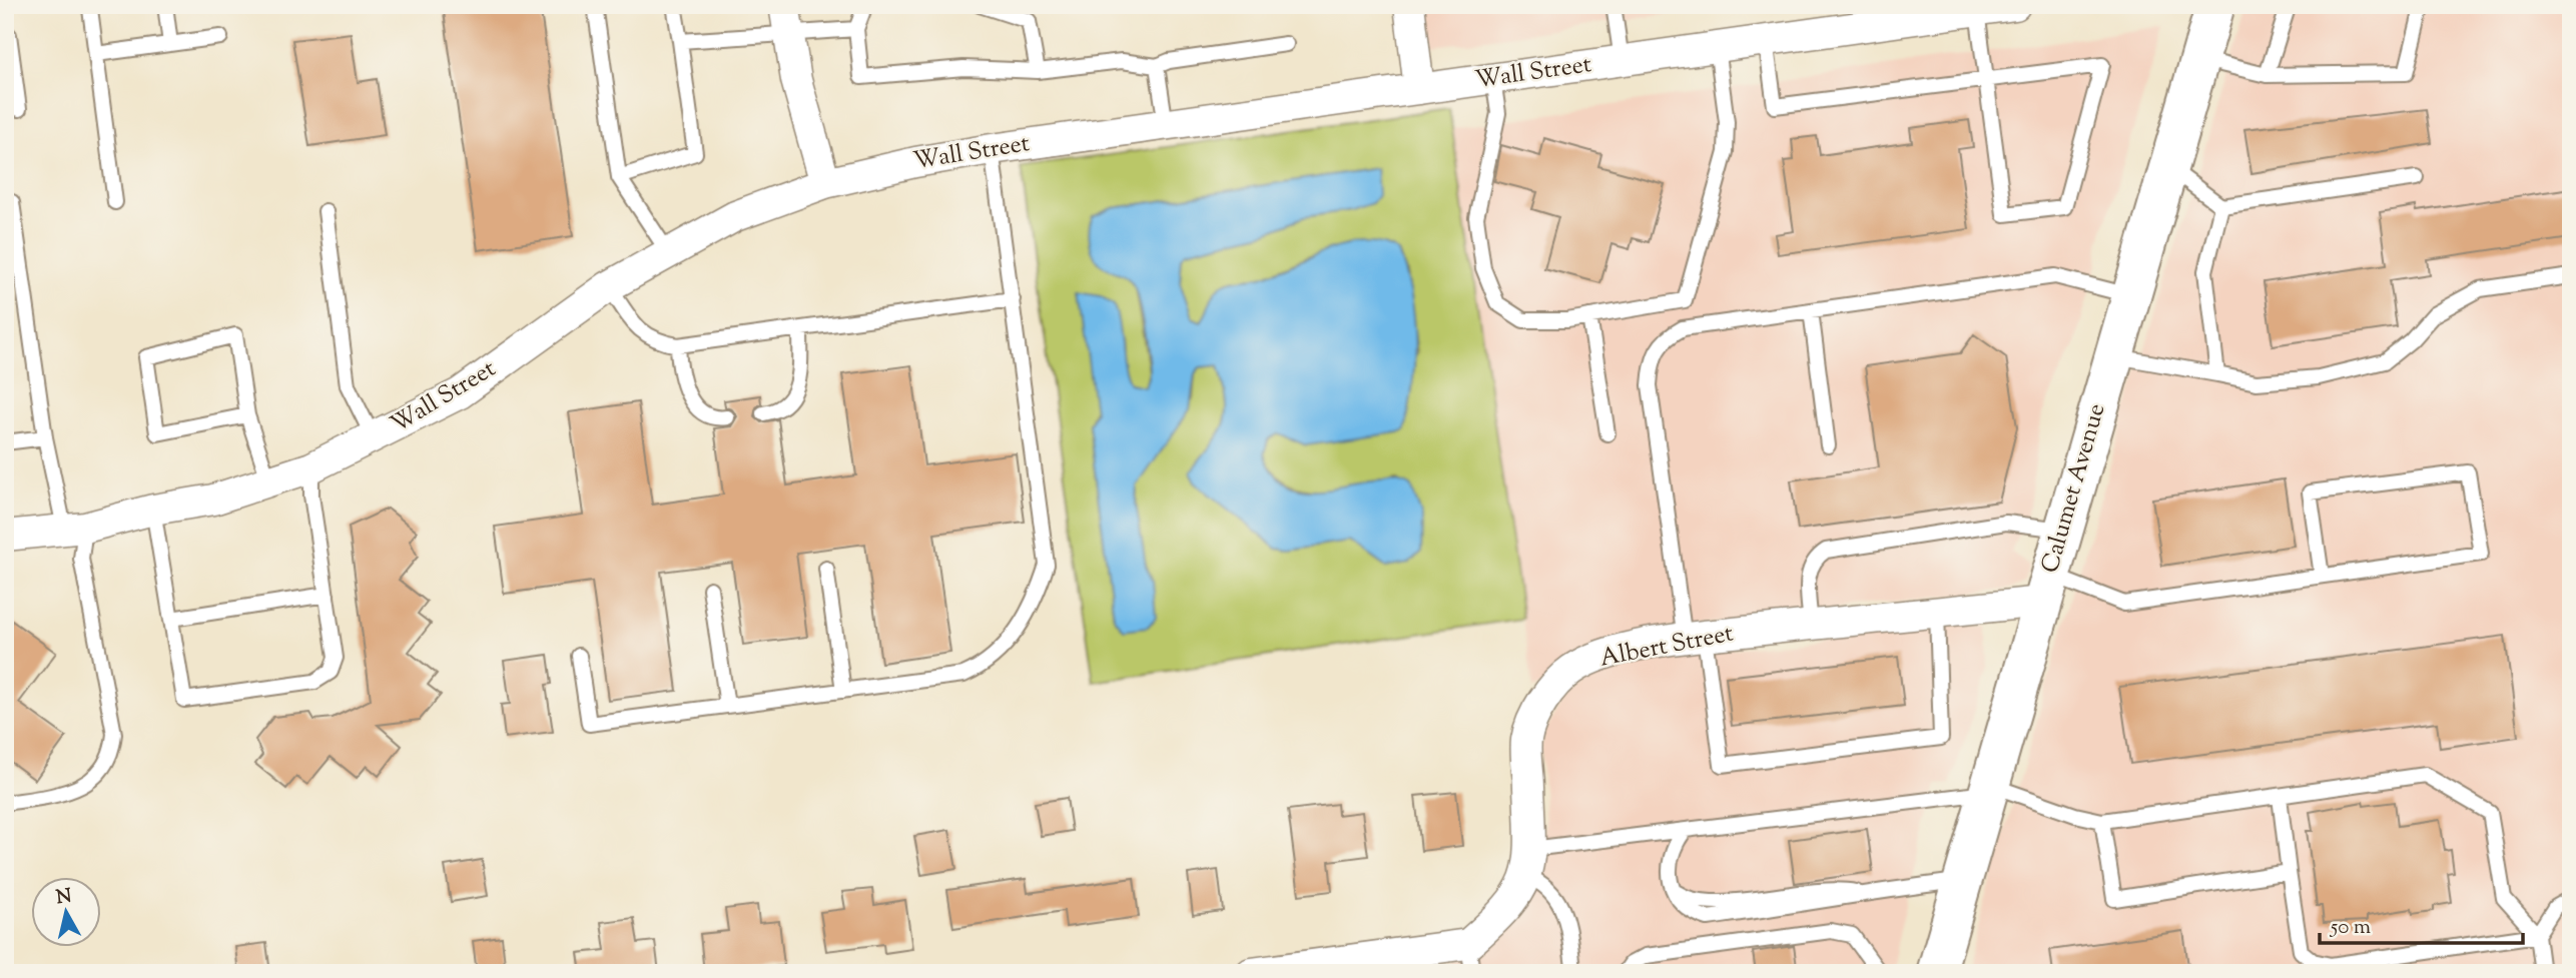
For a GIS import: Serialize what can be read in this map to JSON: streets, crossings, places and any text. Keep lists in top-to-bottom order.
{
  "streets": {
    "main road": ["Calumet Avenue"],
    "street": ["Wall Street", "Albert Street"]
  },
  "crossings": [
    ["Calumet Avenue", "Albert Street"]
  ],
  "scale_bar": "50 m",
  "north": "top"
}
